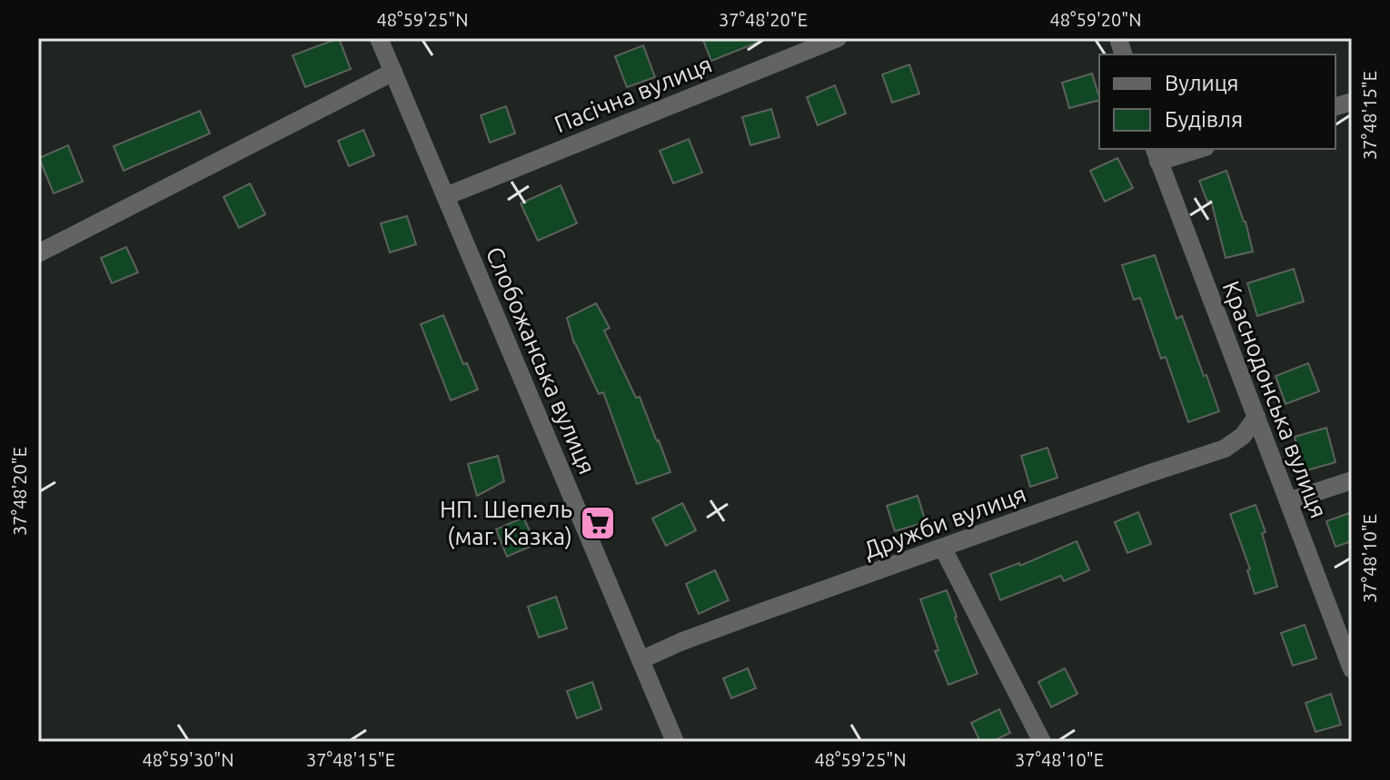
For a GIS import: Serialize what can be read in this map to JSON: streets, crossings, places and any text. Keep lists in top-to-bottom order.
{
  "streets": {
    "street": [
      "Пасічна вулиця",
      "Слобожанська вулиця",
      "Краснодонська вулиця",
      "Дружби вулиця"
    ]
  },
  "crossings": [
    ["Пасічна вулиця", "Слобожанська вулиця"],
    ["Слобожанська вулиця", "Дружби вулиця"],
    ["Краснодонська вулиця", "Дружби вулиця"]
  ],
  "places": {
    "supermarket": ["НП. Шепель (маг. Казка)"]
  },
  "legend": ["Вулиця", "Будівля"],
  "coordinates": [
    "48°59'25\"N",
    "37°48'20\"E",
    "48°59'20\"N",
    "37°48'15\"E",
    "37°48'10\"E",
    "48°59'30\"N"
  ]
}
